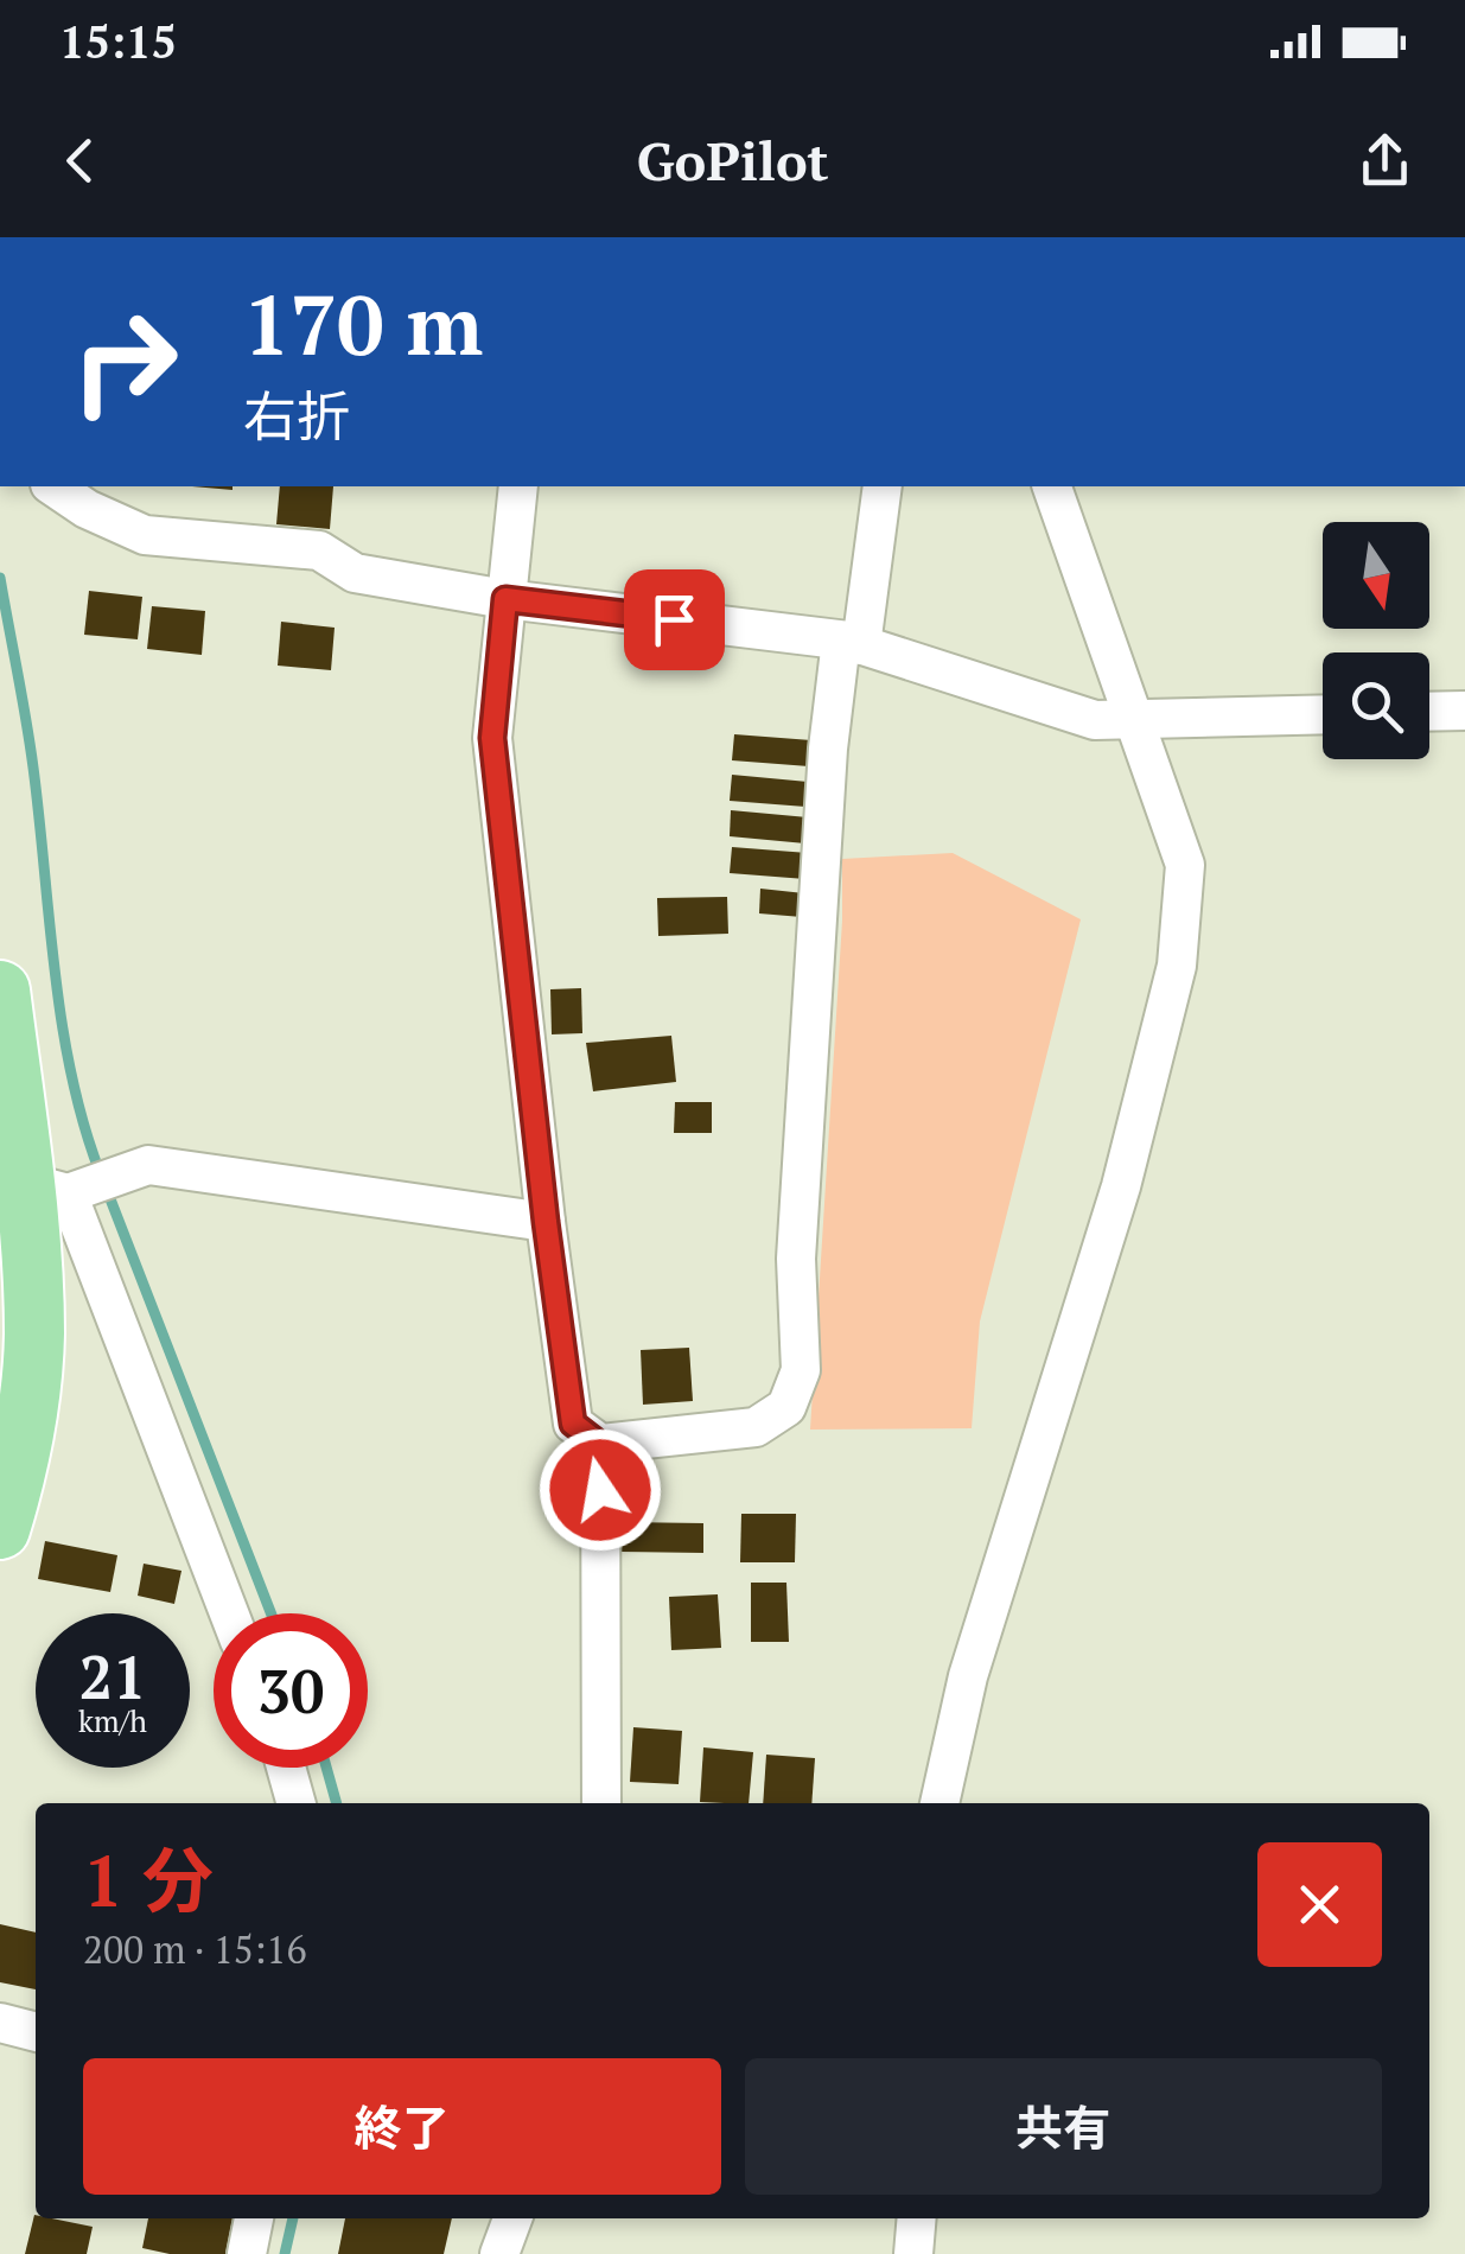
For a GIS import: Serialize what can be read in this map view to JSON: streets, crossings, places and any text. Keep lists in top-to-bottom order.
{
  "north": "bottom",
  "page": {
    "status": "15:15",
    "header": "GoPilot",
    "turn": ["170 m", "右折"],
    "speed": "21 km/h",
    "limit": "30",
    "heading": ["1 分", "200 m · 15:16"],
    "buttons": ["終了", "共有"]
  }
}
